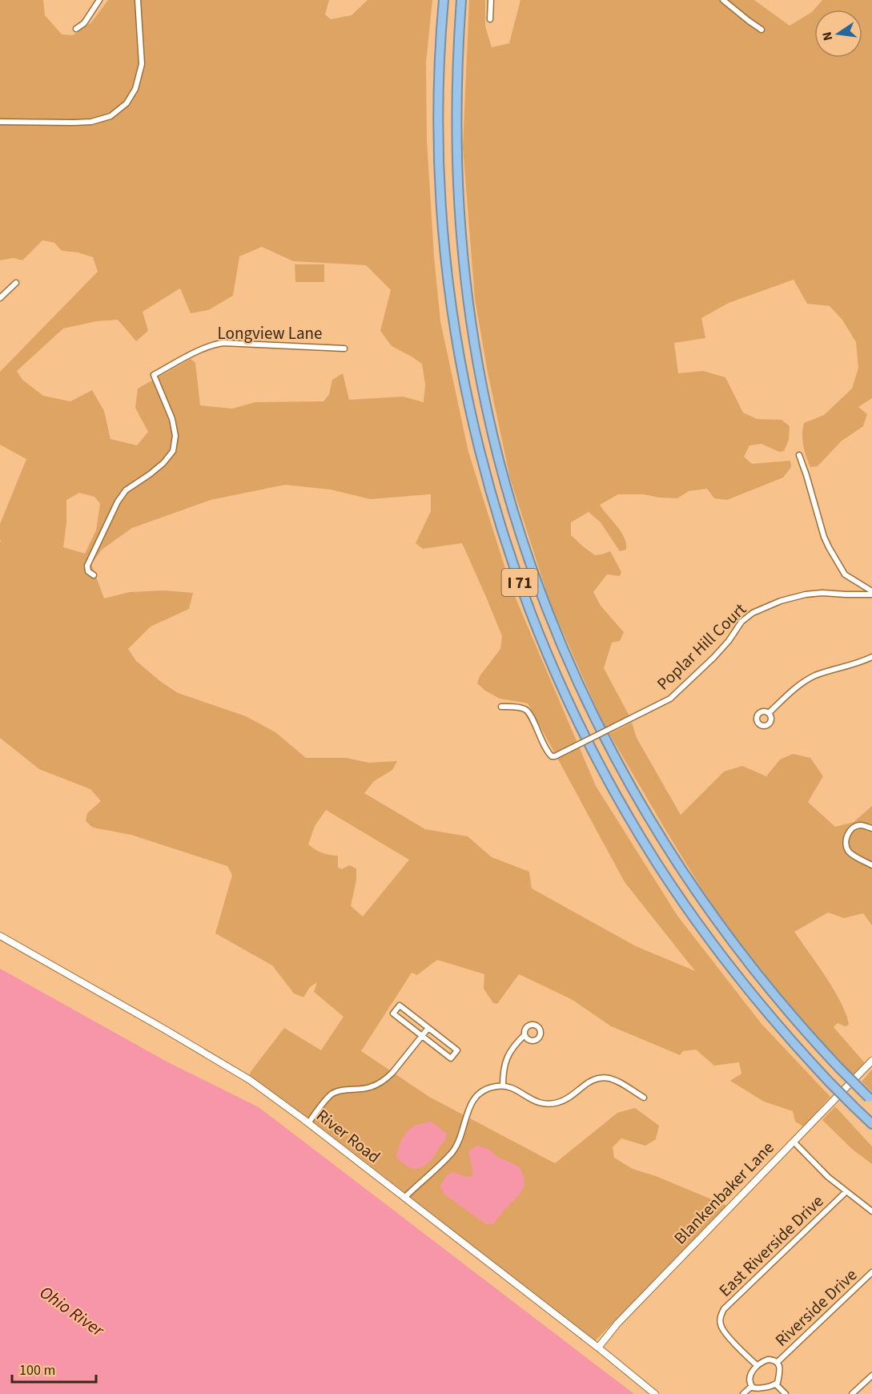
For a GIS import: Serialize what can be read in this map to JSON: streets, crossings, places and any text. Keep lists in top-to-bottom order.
{
  "streets": {
    "highway": ["I 71"],
    "street": [
      "Longview Lane",
      "Poplar Hill Court",
      "River Road",
      "Blankenbaker Lane",
      "East Riverside Drive",
      "Riverside Drive"
    ]
  },
  "crossings": [
    ["River Road", "Blankenbaker Lane"],
    ["East Riverside Drive", "Riverside Drive"]
  ],
  "water": ["Ohio River"],
  "scale_bar": "100 m",
  "north": "left"
}
